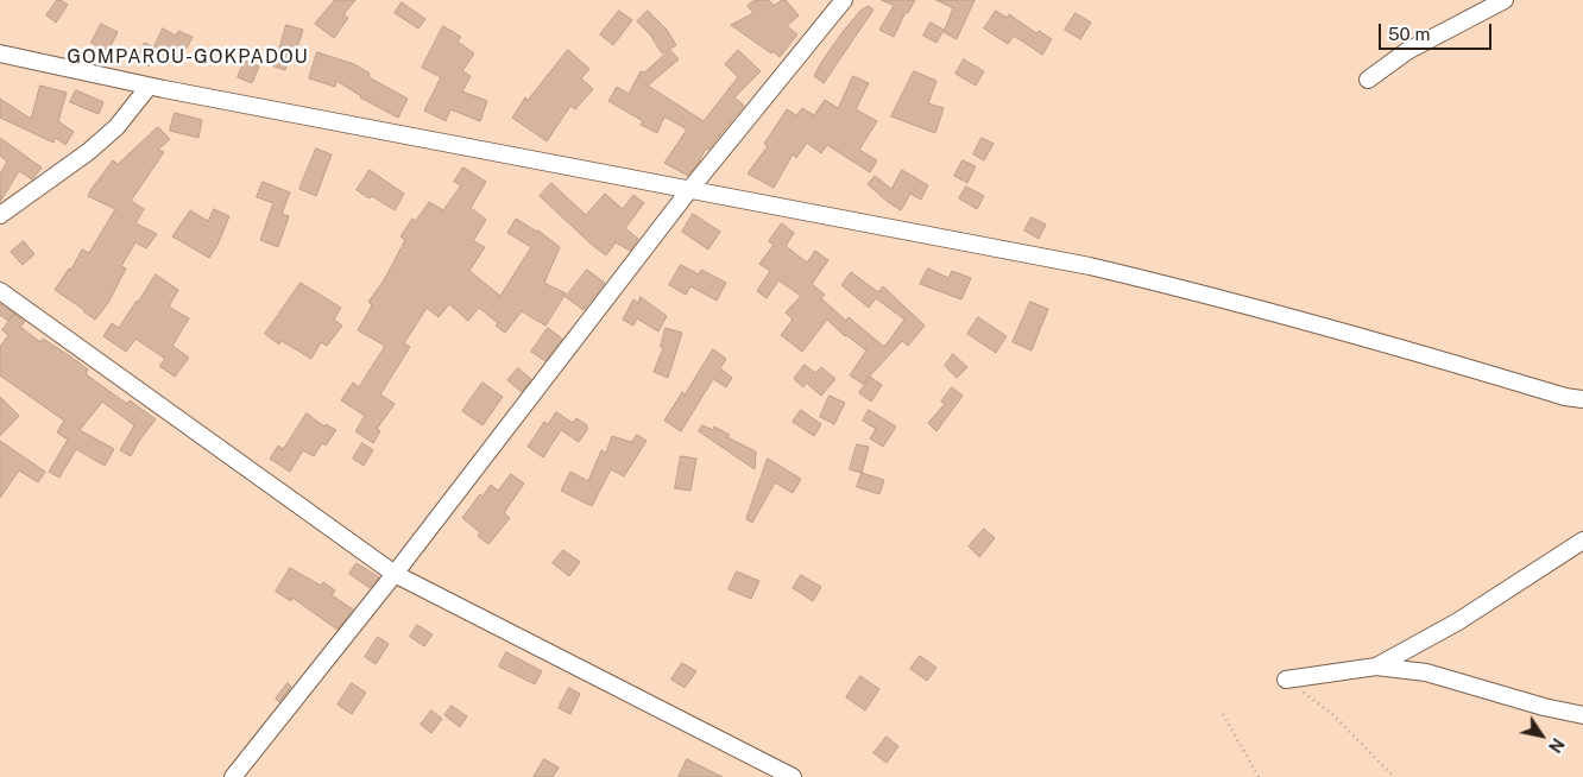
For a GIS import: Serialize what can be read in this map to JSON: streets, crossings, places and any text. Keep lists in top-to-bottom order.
{
  "districts": ["GOMPAROU-GOKPADOU"],
  "scale_bar": "50 m",
  "north": "bottom right"
}
